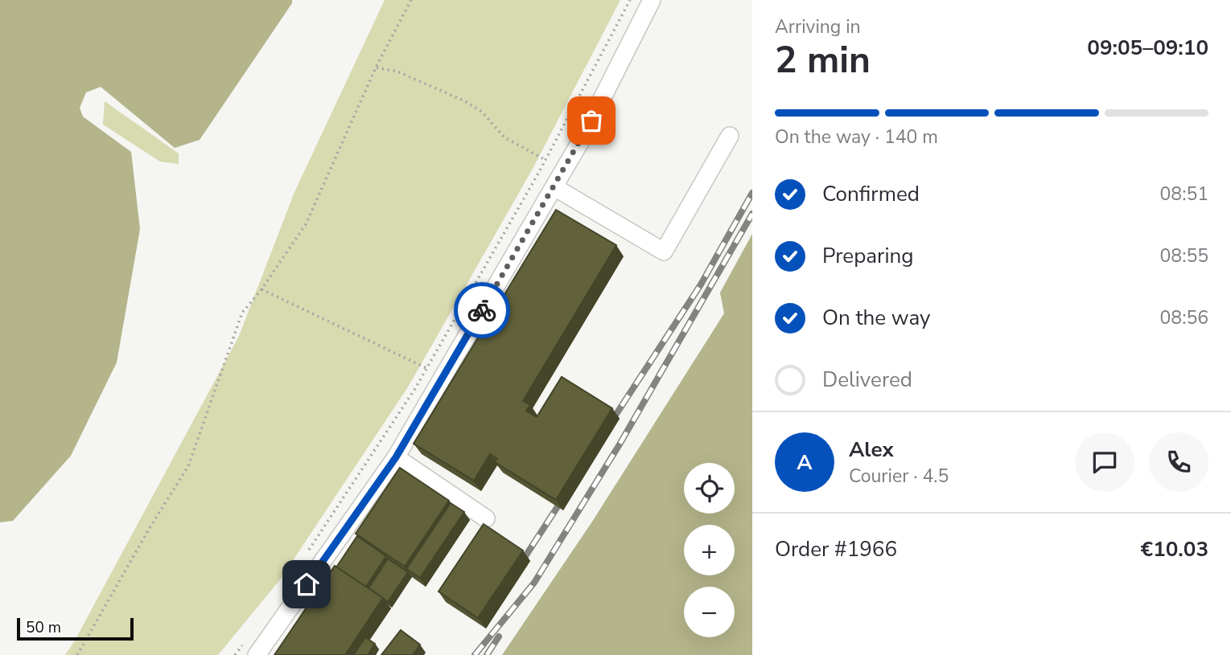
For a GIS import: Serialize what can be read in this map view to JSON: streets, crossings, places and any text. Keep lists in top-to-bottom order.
{
  "scale_bar": "50 m",
  "page": {
    "heading": ["2 min", "Arriving in", "09:05–09:10"],
    "panel": [
      "Alex",
      "Courier · 4.5",
      "Order #1966",
      "€10.03"
    ],
    "bar": "On the way · 140 m",
    "list": [
      ["Confirmed", "08:51"],
      ["Preparing", "08:55"],
      ["On the way", "08:56"],
      "Delivered"
    ],
    "round": "A",
    "map_buttons": ["+", "−"],
    "scale": "50 m"
  }
}
